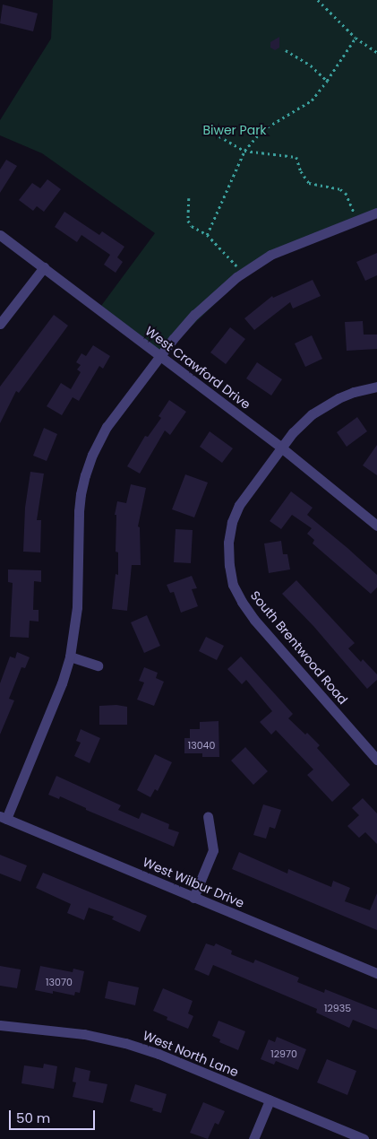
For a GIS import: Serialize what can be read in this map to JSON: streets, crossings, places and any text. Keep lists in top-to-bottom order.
{
  "streets": {
    "street": [
      "West Crawford Drive",
      "South Brentwood Road",
      "West Wilbur Drive",
      "West North Lane"
    ]
  },
  "crossings": [
    ["West Crawford Drive", "South Brentwood Road"]
  ],
  "parks": ["Biwer Park"],
  "house_numbers": [
    "13040",
    "13070",
    "12935",
    "12970"
  ],
  "scale_bar": "50 m"
}
